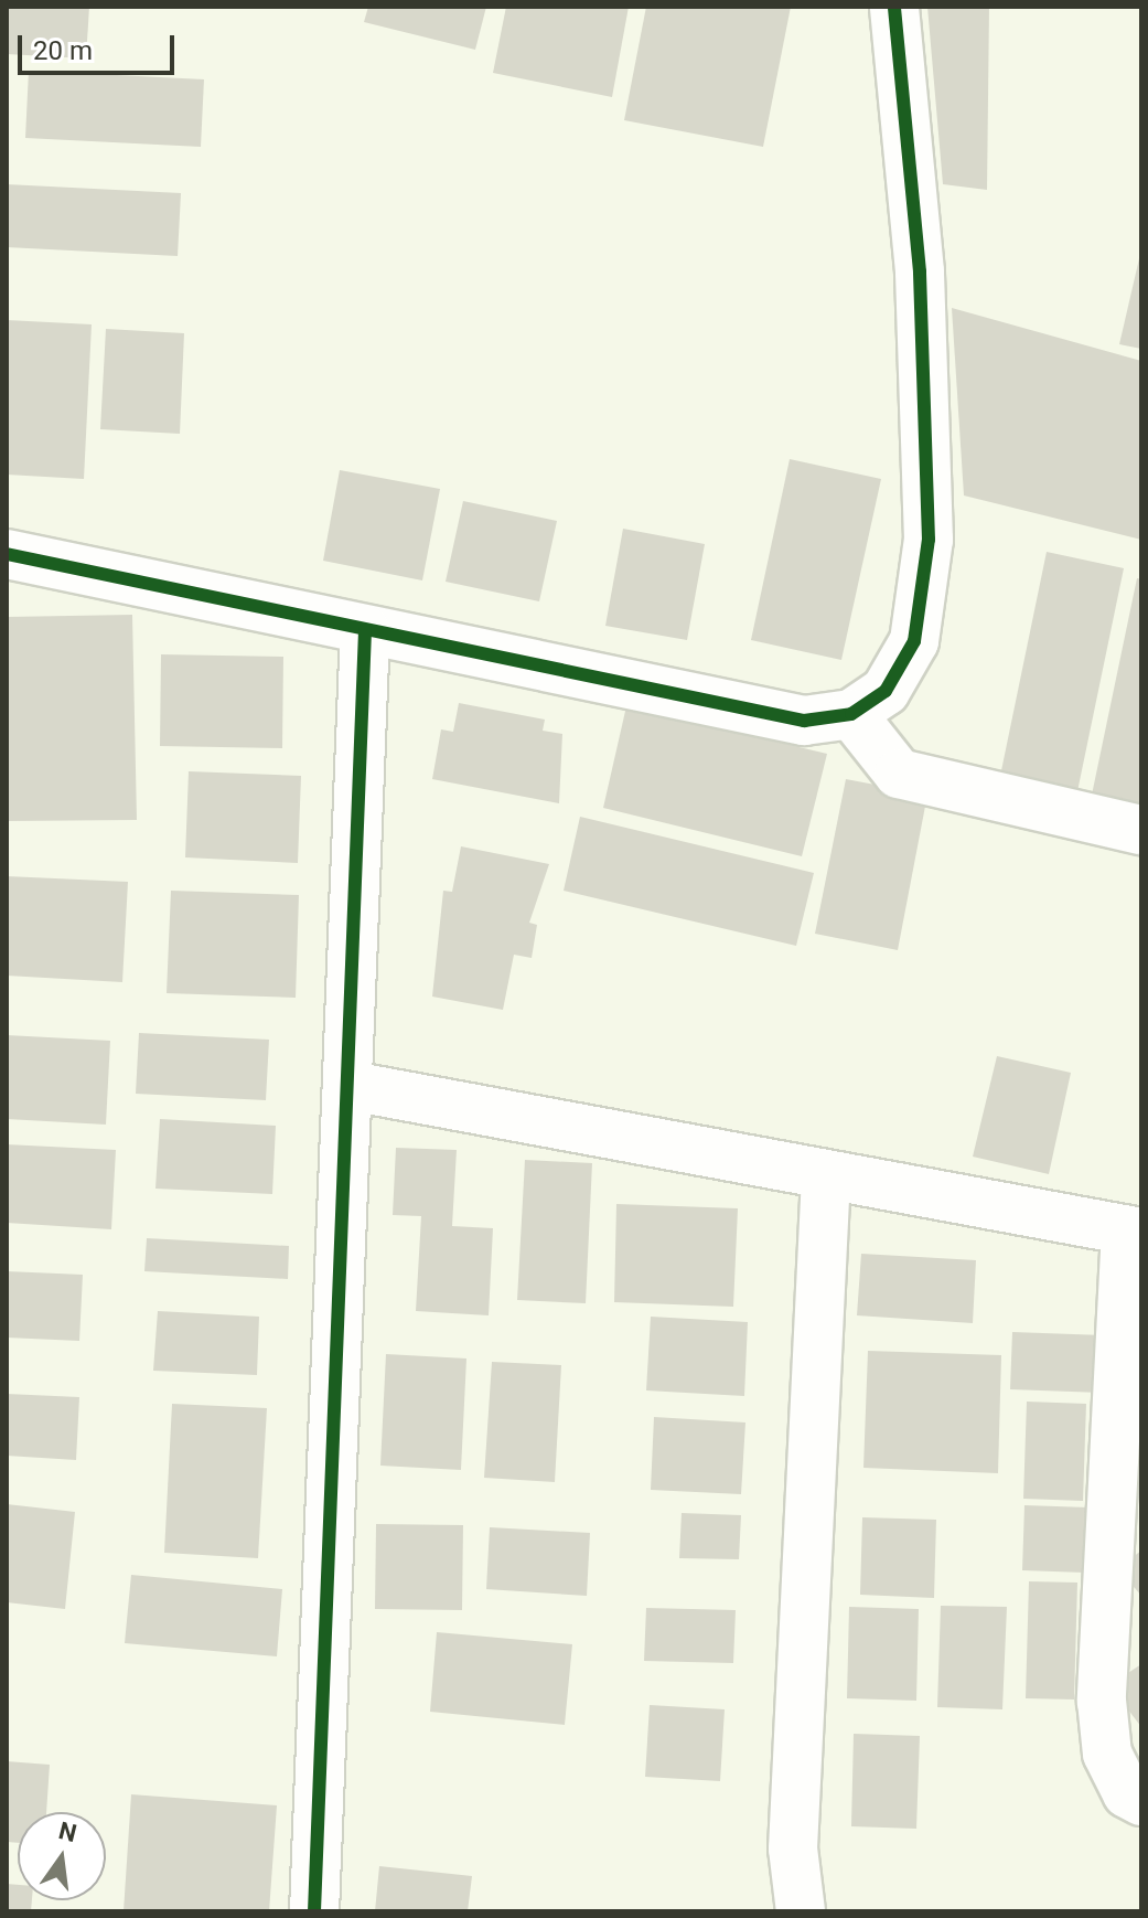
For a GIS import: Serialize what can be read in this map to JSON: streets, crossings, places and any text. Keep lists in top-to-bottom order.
{
  "scale_bar": "20 m",
  "north": "top"
}
